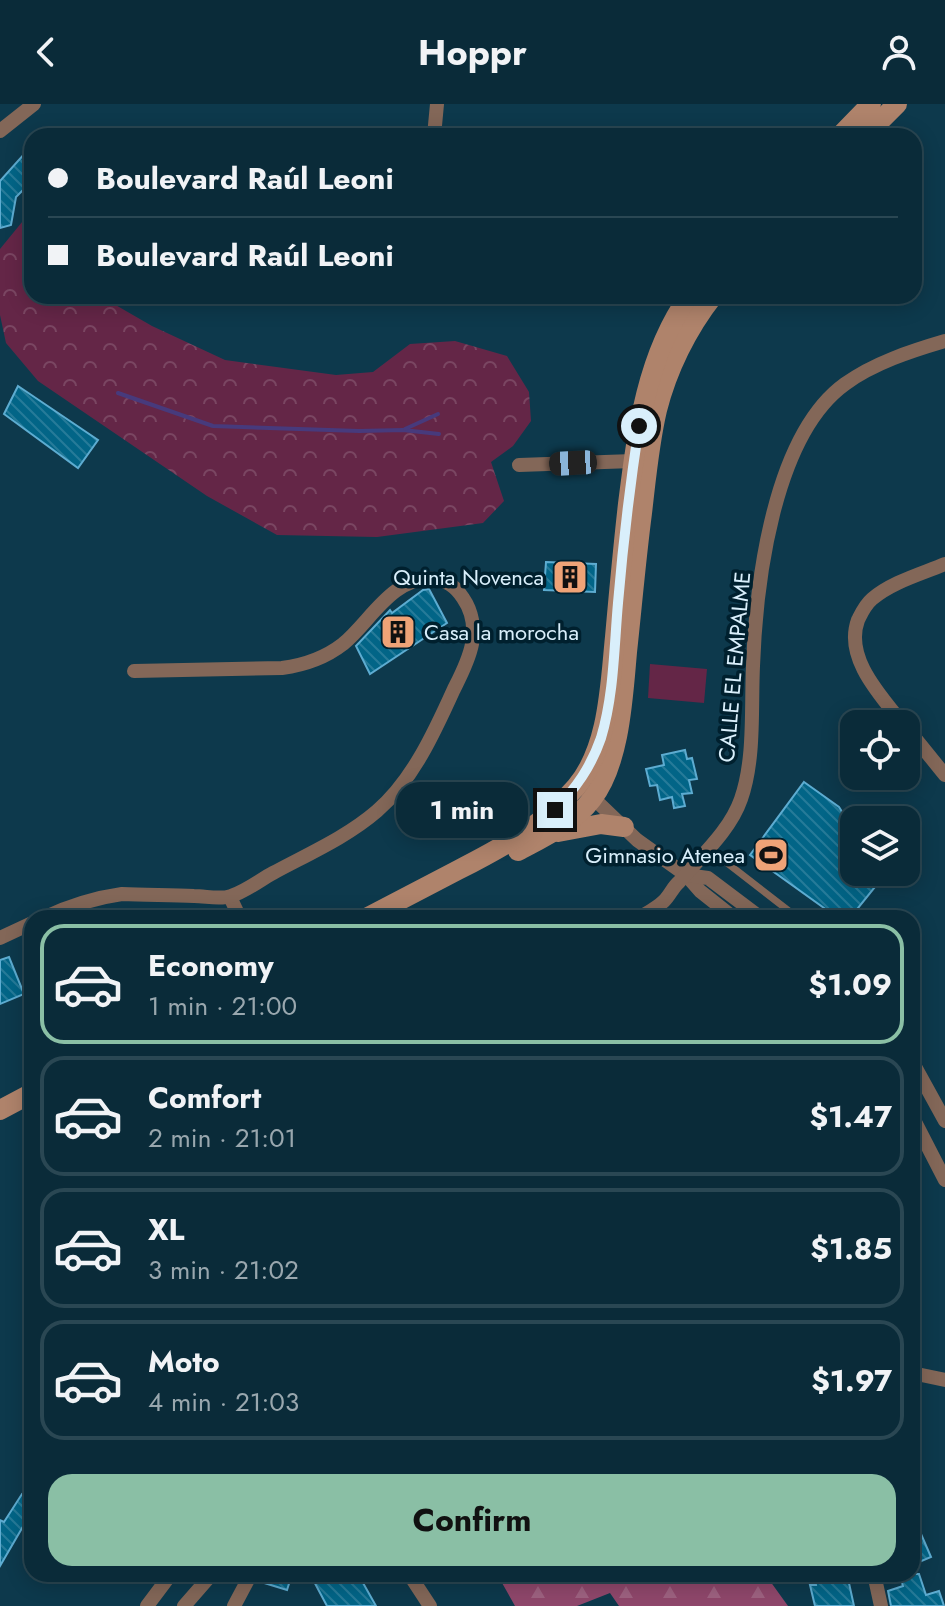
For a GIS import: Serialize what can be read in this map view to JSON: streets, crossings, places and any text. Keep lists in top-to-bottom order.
{
  "streets": {
    "street": ["CALLE EL EMPALME"]
  },
  "places": {
    "building": ["Quinta Novenca", "Casa la morocha"],
    "sports": ["Gimnasio Atenea"]
  },
  "page": {
    "header": "Hoppr",
    "banner": ["Boulevard Raúl Leoni", "Boulevard Raúl Leoni"],
    "bubble": "1 min",
    "list": [
      {
        "name": "Economy",
        "note": "1 min · 21:00",
        "value": "$1.09"
      },
      {
        "name": "Comfort",
        "note": "2 min · 21:01",
        "value": "$1.47"
      },
      {
        "name": "XL",
        "note": "3 min · 21:02",
        "value": "$1.85"
      },
      {
        "name": "Moto",
        "note": "4 min · 21:03",
        "value": "$1.97"
      }
    ],
    "buttons": "Confirm"
  }
}
